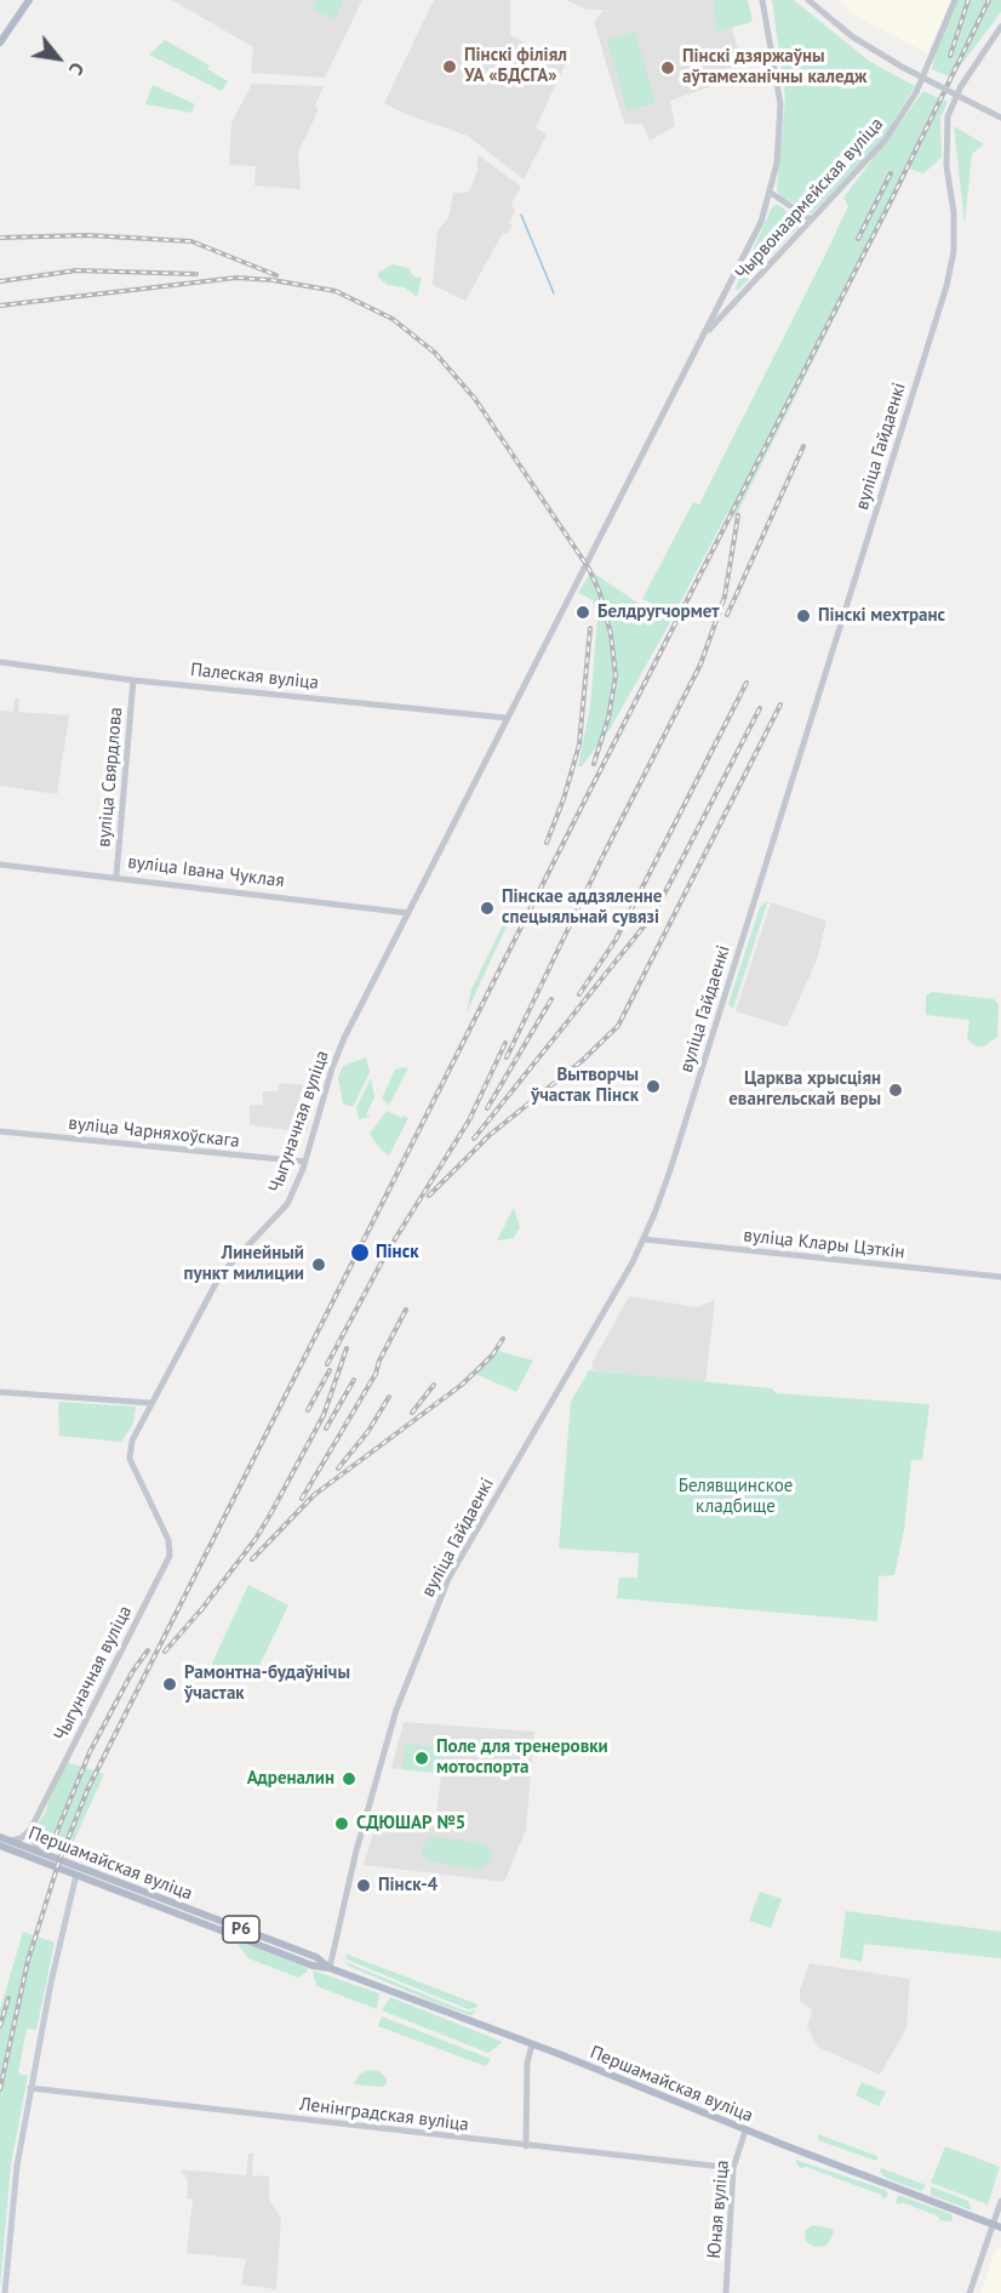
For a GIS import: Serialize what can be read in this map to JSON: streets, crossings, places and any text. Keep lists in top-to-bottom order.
{
  "streets": {
    "main road": ["Першамайская вуліца", "Р6"],
    "street": [
      "Чырвонаармейская вуліца",
      "вуліца Гайдаенкі",
      "Палеская вуліца",
      "вуліца Свярдлова",
      "вуліца Івана Чуклая",
      "Чыгуначная вуліца",
      "вуліца Чарняхоўскага",
      "вуліца Клары Цэткін",
      "Ленінградская вуліца",
      "Юная вуліца"
    ]
  },
  "crossings": [
    ["Чырвонаармейская вуліца", "Чыгуначная вуліца"],
    ["вуліца Гайдаенкі", "вуліца Клары Цэткін"],
    ["вуліца Гайдаенкі", "Першамайская вуліца"],
    ["Палеская вуліца", "вуліца Свярдлова"],
    ["Палеская вуліца", "Чыгуначная вуліца"],
    ["вуліца Свярдлова", "вуліца Івана Чуклая"],
    ["вуліца Івана Чуклая", "Чыгуначная вуліца"],
    ["Чыгуначная вуліца", "вуліца Чарняхоўскага"],
    ["Першамайская вуліца", "Юная вуліца"],
    ["Ленінградская вуліца", "Юная вуліца"]
  ],
  "parks": ["Белявщинское кладбище"],
  "places": [
    "Пінскі філіял УА «БДСГА»",
    "Пінскі дзяржаўны аўтамеханічны каледж",
    "Белдругчормет",
    "Пінскі мехтранс",
    "Пінскае аддзяленне спецыяльнай сувязі",
    "Вытворчы ўчастак Пінск",
    "Царква хрысціян евангельскай веры",
    "Пінск",
    "Линейный пункт милиции",
    "Рамонтна-будаўнічы ўчастак",
    "Поле для тренеровки мотоспорта",
    "Адреналин",
    "СДЮШАР №5",
    "Пінск-4"
  ],
  "north": "bottom right"
}
